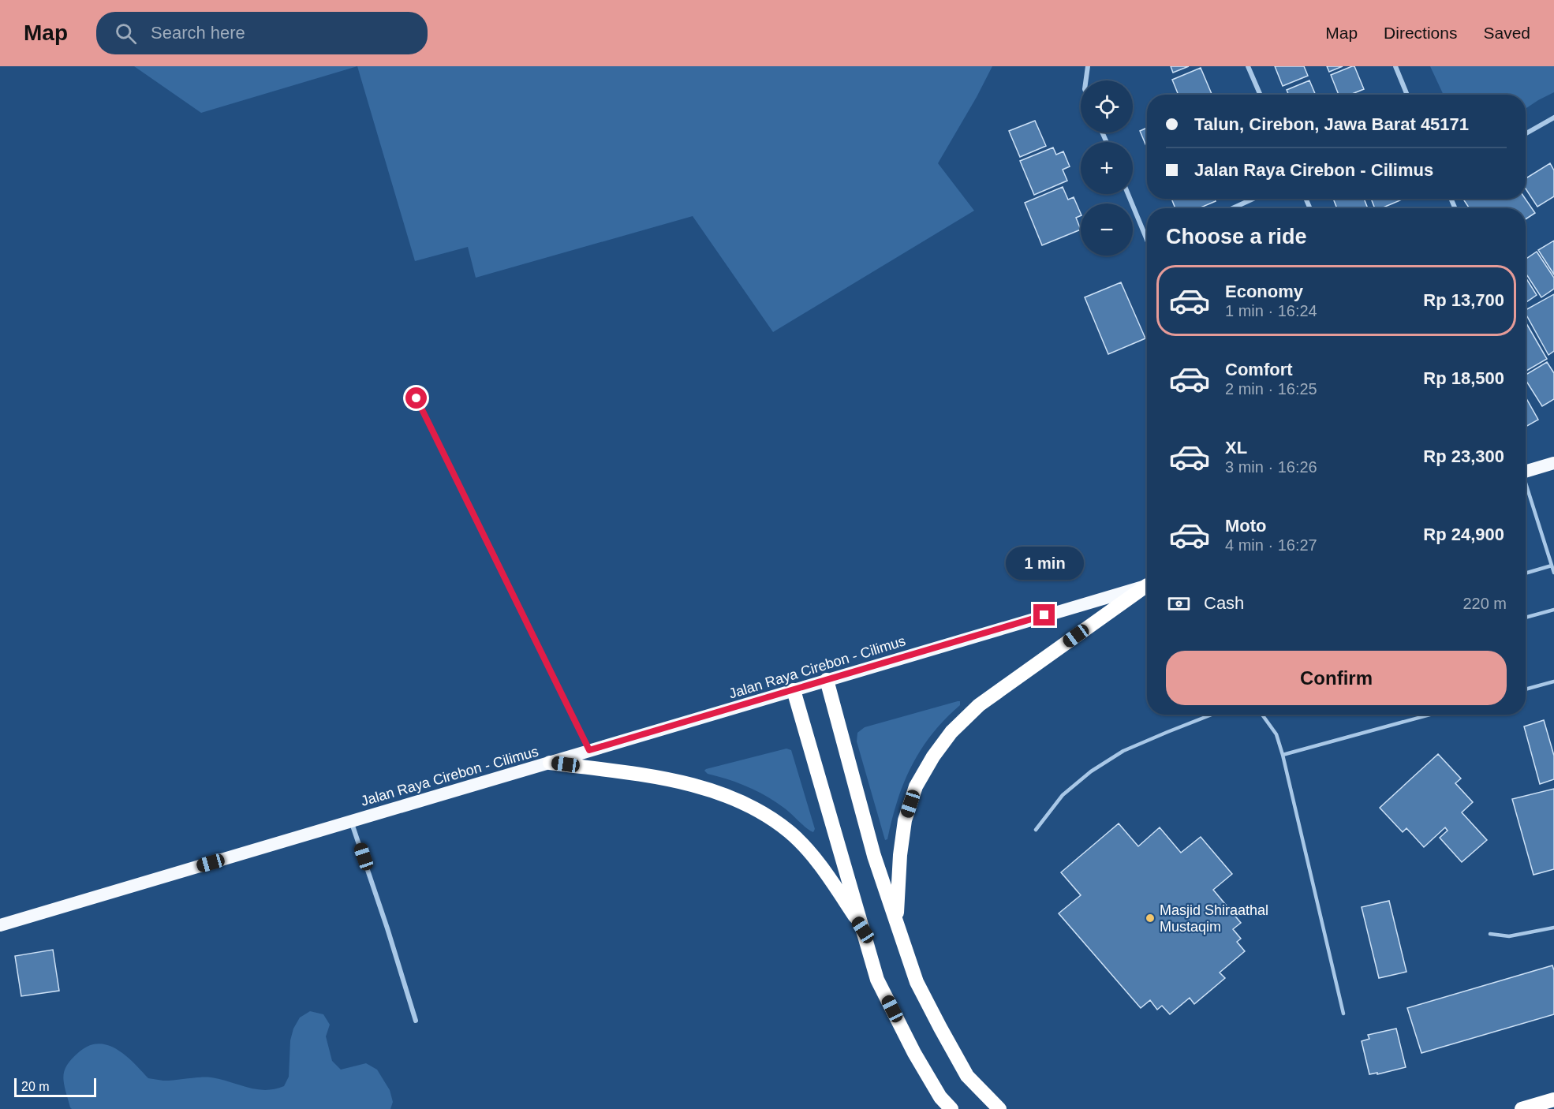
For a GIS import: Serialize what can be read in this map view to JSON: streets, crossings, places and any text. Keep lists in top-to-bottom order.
{
  "streets": {
    "highway": ["Jalan Raya Cirebon - Cilimus"]
  },
  "places": ["Masjid Shiraathal Mustaqim"],
  "scale_bar": "20 m",
  "page": {
    "header": "Map",
    "search": "Search here",
    "nav": ["Map", "Directions", "Saved"],
    "map_buttons": ["+", "−"],
    "banner": ["Talun, Cirebon, Jawa Barat 45171", "Jalan Raya Cirebon - Cilimus"],
    "heading": "Choose a ride",
    "list": [
      {
        "name": "Economy",
        "note": "1 min · 16:24",
        "value": "Rp 13,700"
      },
      {
        "name": "Comfort",
        "note": "2 min · 16:25",
        "value": "Rp 18,500"
      },
      {
        "name": "XL",
        "note": "3 min · 16:26",
        "value": "Rp 23,300"
      },
      {
        "name": "Moto",
        "note": "4 min · 16:27",
        "value": "Rp 24,900"
      }
    ],
    "bubble": "1 min",
    "pay": ["Cash", "220 m"],
    "buttons": "Confirm",
    "scale": "20 m"
  }
}
